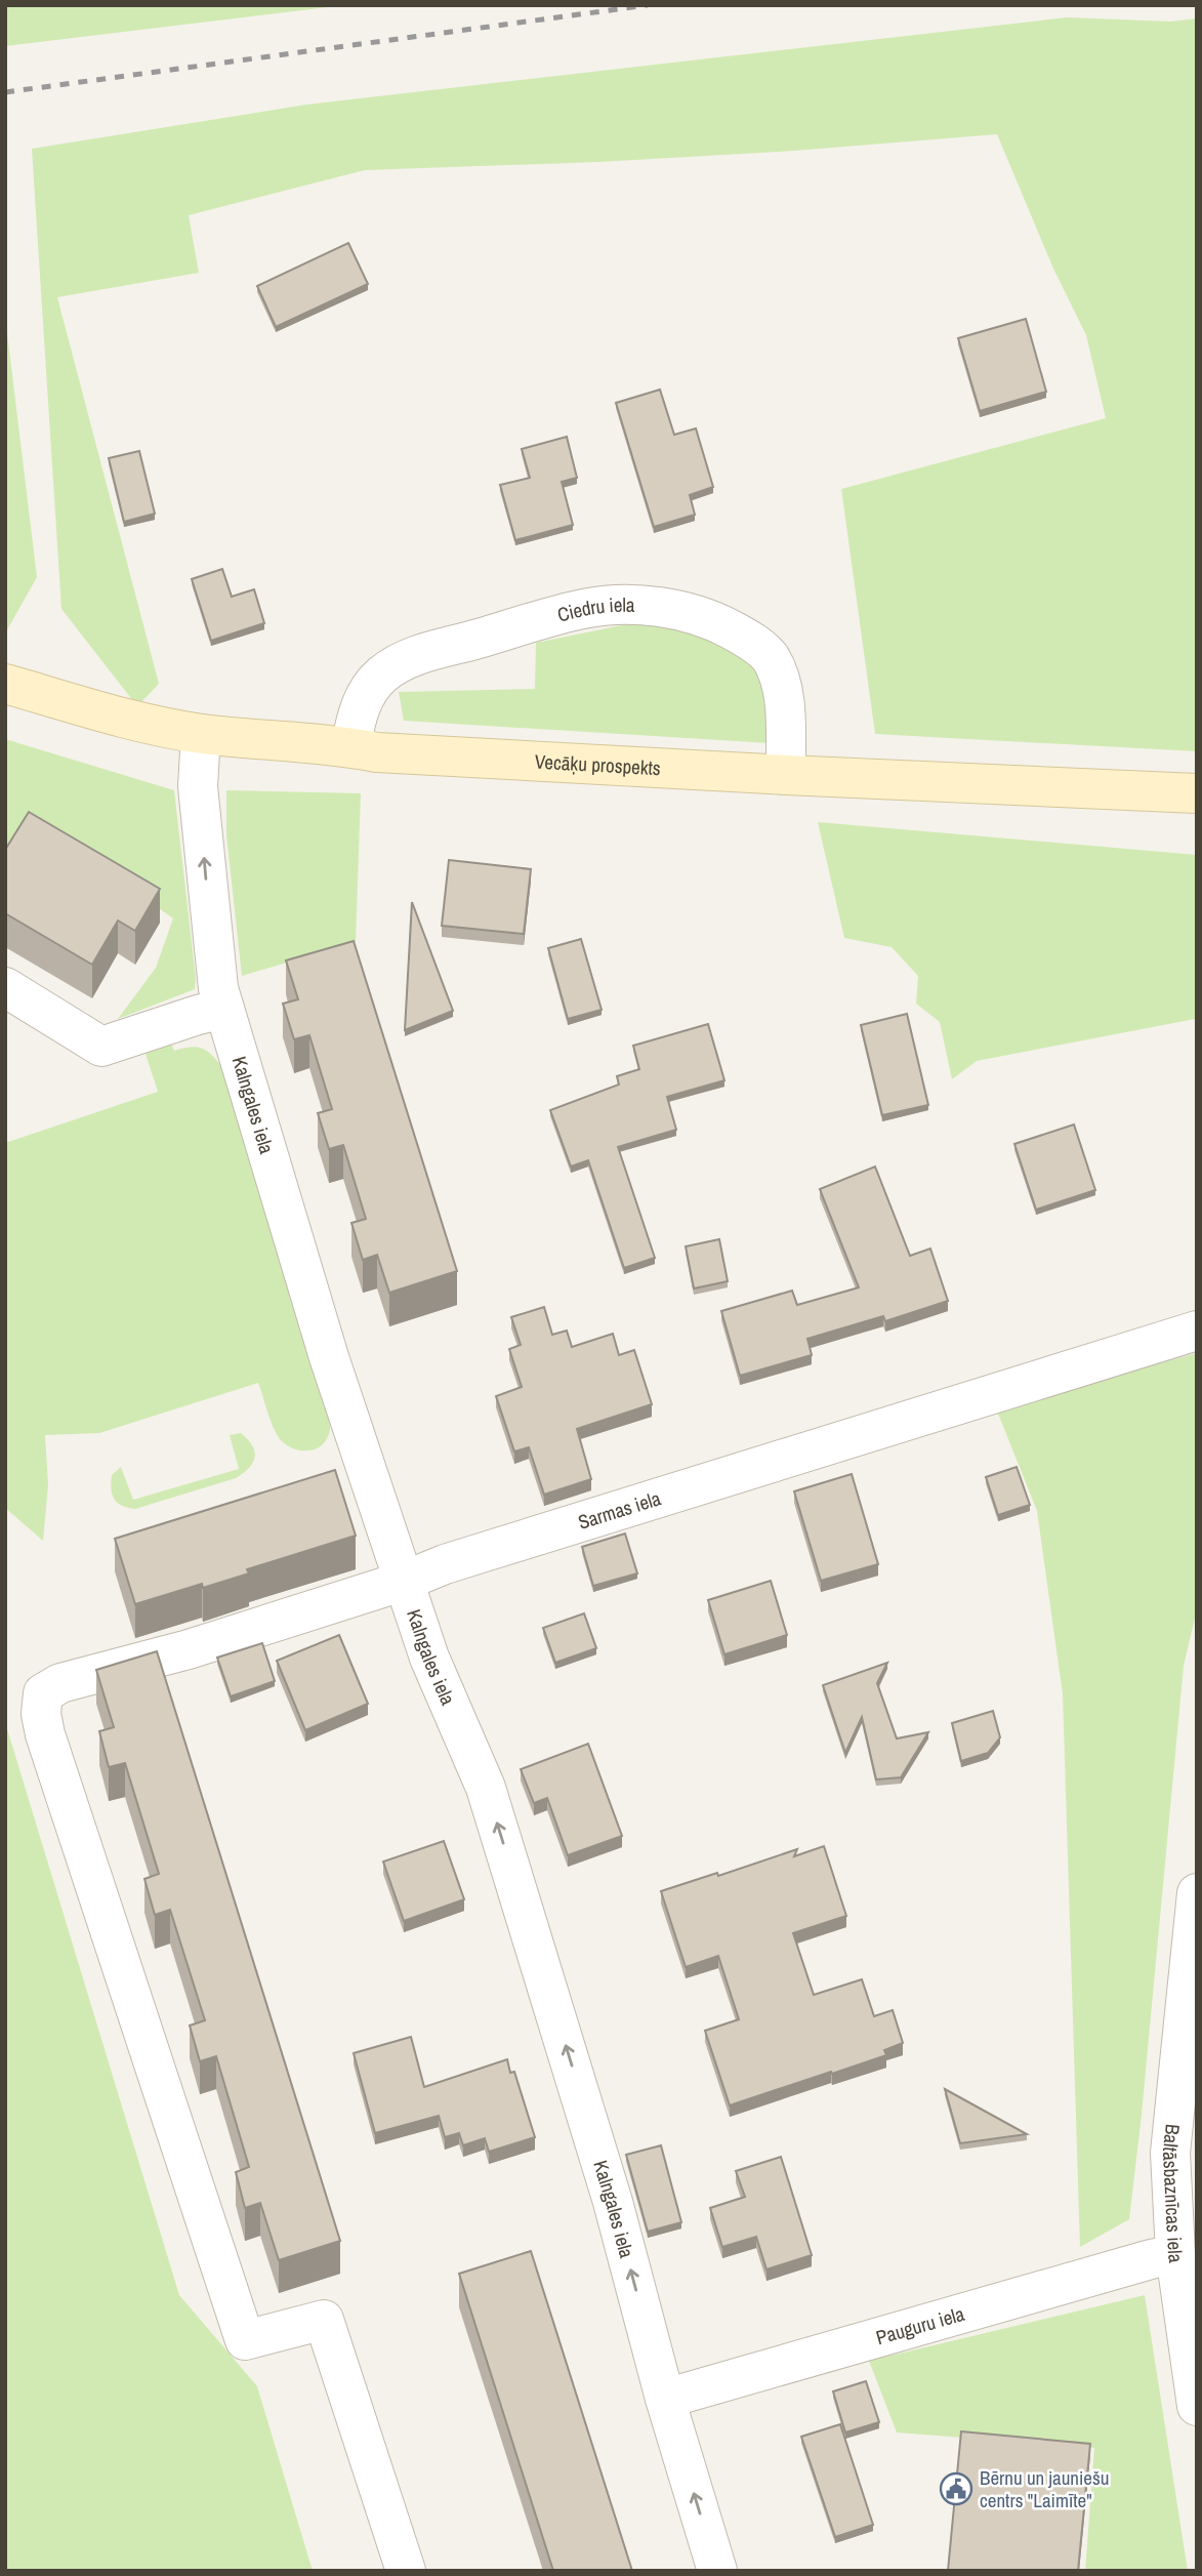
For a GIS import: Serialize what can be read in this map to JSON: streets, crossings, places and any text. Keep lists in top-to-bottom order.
{
  "streets": {
    "main road": ["Vecāķu prospekts"],
    "street": [
      "Ciedru iela",
      "Kalngales iela",
      "Sarmas iela",
      "Baltāsbaznīcas iela",
      "Pauguru iela"
    ]
  },
  "crossings": [
    ["Ciedru iela", "Vecāķu prospekts"],
    ["Vecāķu prospekts", "Kalngales iela"],
    ["Kalngales iela", "Sarmas iela"],
    ["Kalngales iela", "Pauguru iela"],
    ["Baltāsbaznīcas iela", "Pauguru iela"]
  ],
  "one_way": ["Kalngales iela"],
  "places": {
    "public building": ["Bērnu un jauniešu centrs \"Laimīte\""]
  }
}
